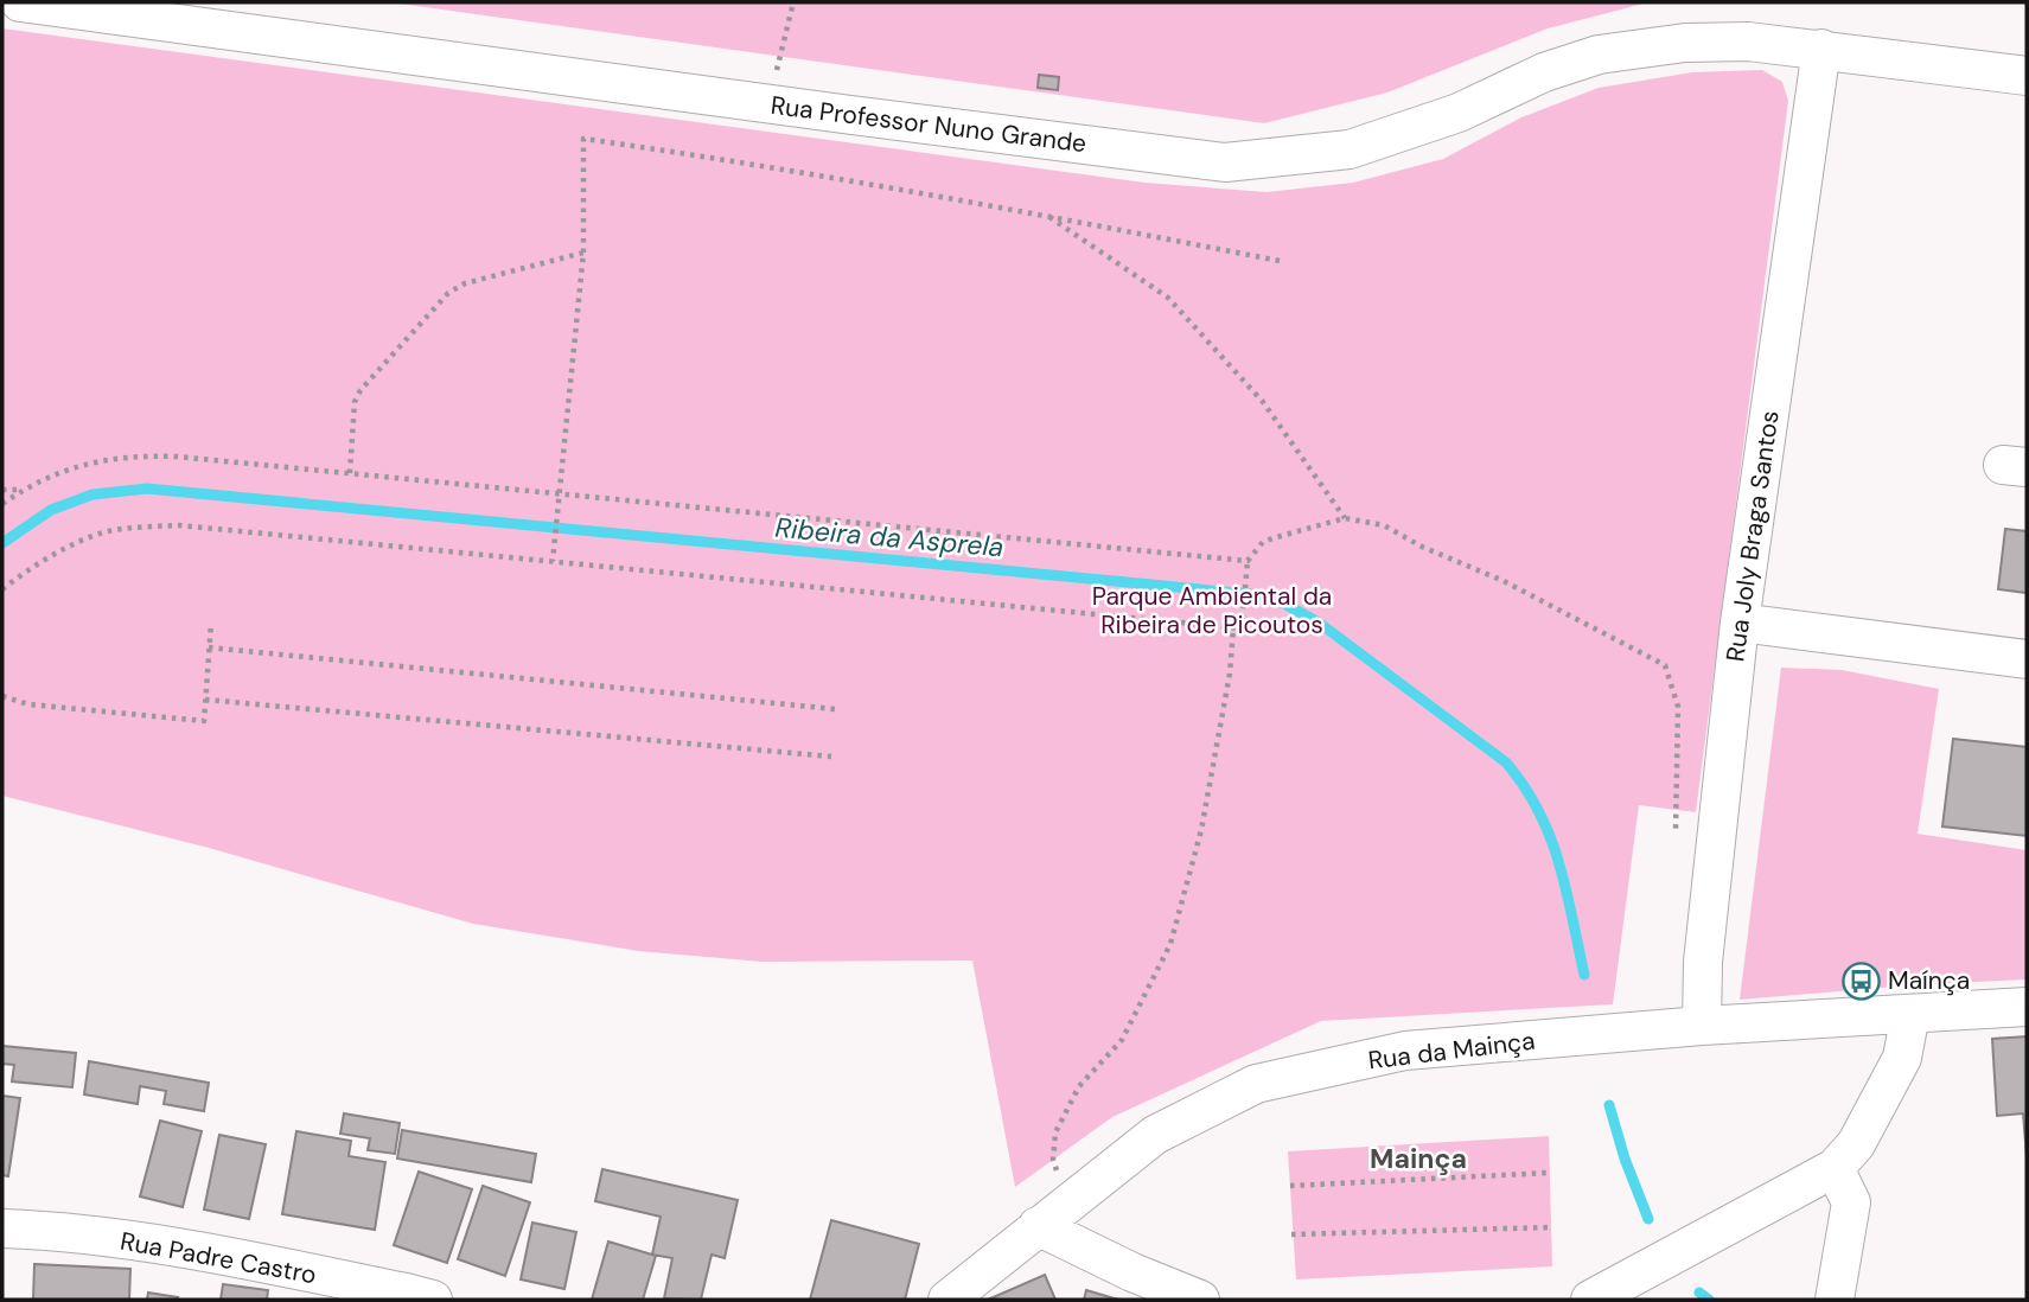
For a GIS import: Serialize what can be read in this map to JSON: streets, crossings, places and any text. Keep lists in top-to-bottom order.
{
  "streets": {
    "street": [
      "Rua Professor Nuno Grande",
      "Rua Joly Braga Santos",
      "Rua da Mainça",
      "Rua Padre Castro"
    ]
  },
  "crossings": [
    ["Rua Professor Nuno Grande", "Rua Joly Braga Santos"],
    ["Rua Joly Braga Santos", "Rua da Mainça"]
  ],
  "districts": ["Mainça"],
  "water": ["Ribeira da Asprela"],
  "parks": ["Parque Ambiental da Ribeira de Picoutos"],
  "places": {
    "bus stop": ["Maínça"]
  }
}
